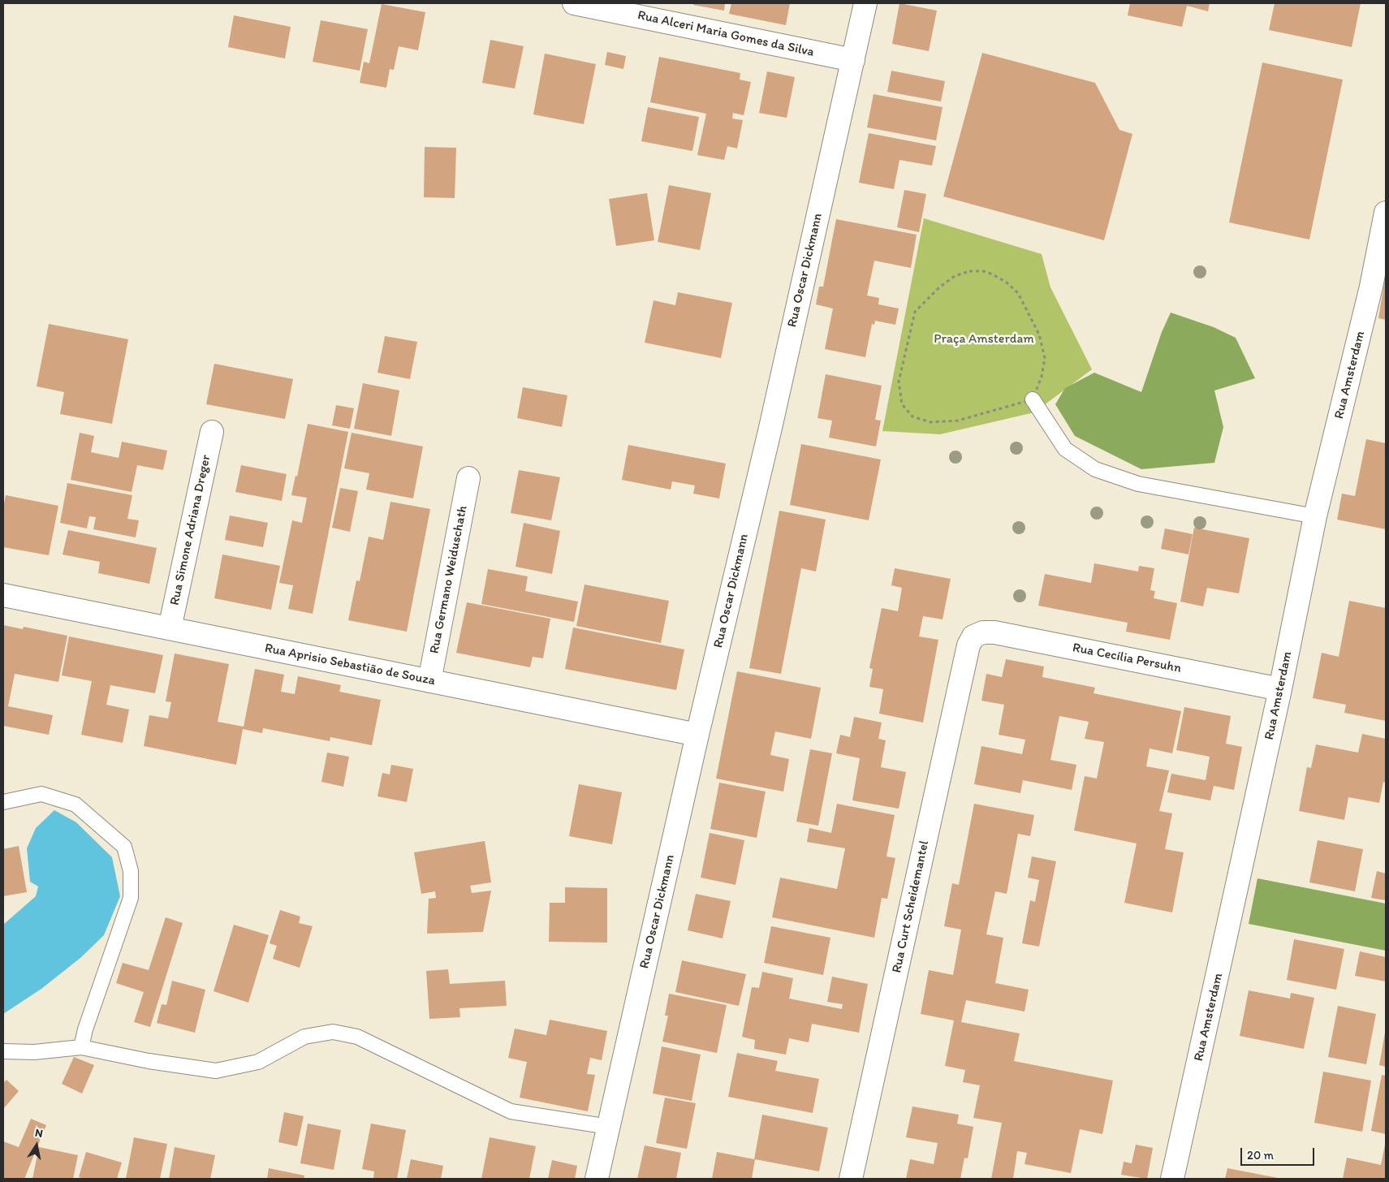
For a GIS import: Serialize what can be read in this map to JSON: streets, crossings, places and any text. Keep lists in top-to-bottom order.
{
  "streets": {
    "street": [
      "Rua Alceri Maria Gomes da Silva",
      "Rua Oscar Dickmann",
      "Rua Amsterdam",
      "Rua Simone Adriana Dreger",
      "Rua Germano Weiduschath",
      "Rua Cecília Persuhn",
      "Rua Aprisio Sebastião de Souza",
      "Rua Curt Scheidemantel"
    ]
  },
  "crossings": [
    ["Rua Alceri Maria Gomes da Silva", "Rua Oscar Dickmann"],
    ["Rua Oscar Dickmann", "Rua Aprisio Sebastião de Souza"],
    ["Rua Amsterdam", "Rua Cecília Persuhn"],
    ["Rua Simone Adriana Dreger", "Rua Aprisio Sebastião de Souza"],
    ["Rua Germano Weiduschath", "Rua Aprisio Sebastião de Souza"],
    ["Rua Cecília Persuhn", "Rua Curt Scheidemantel"]
  ],
  "parks": ["Praça Amsterdam"],
  "scale_bar": "20 m",
  "north": "top"
}
